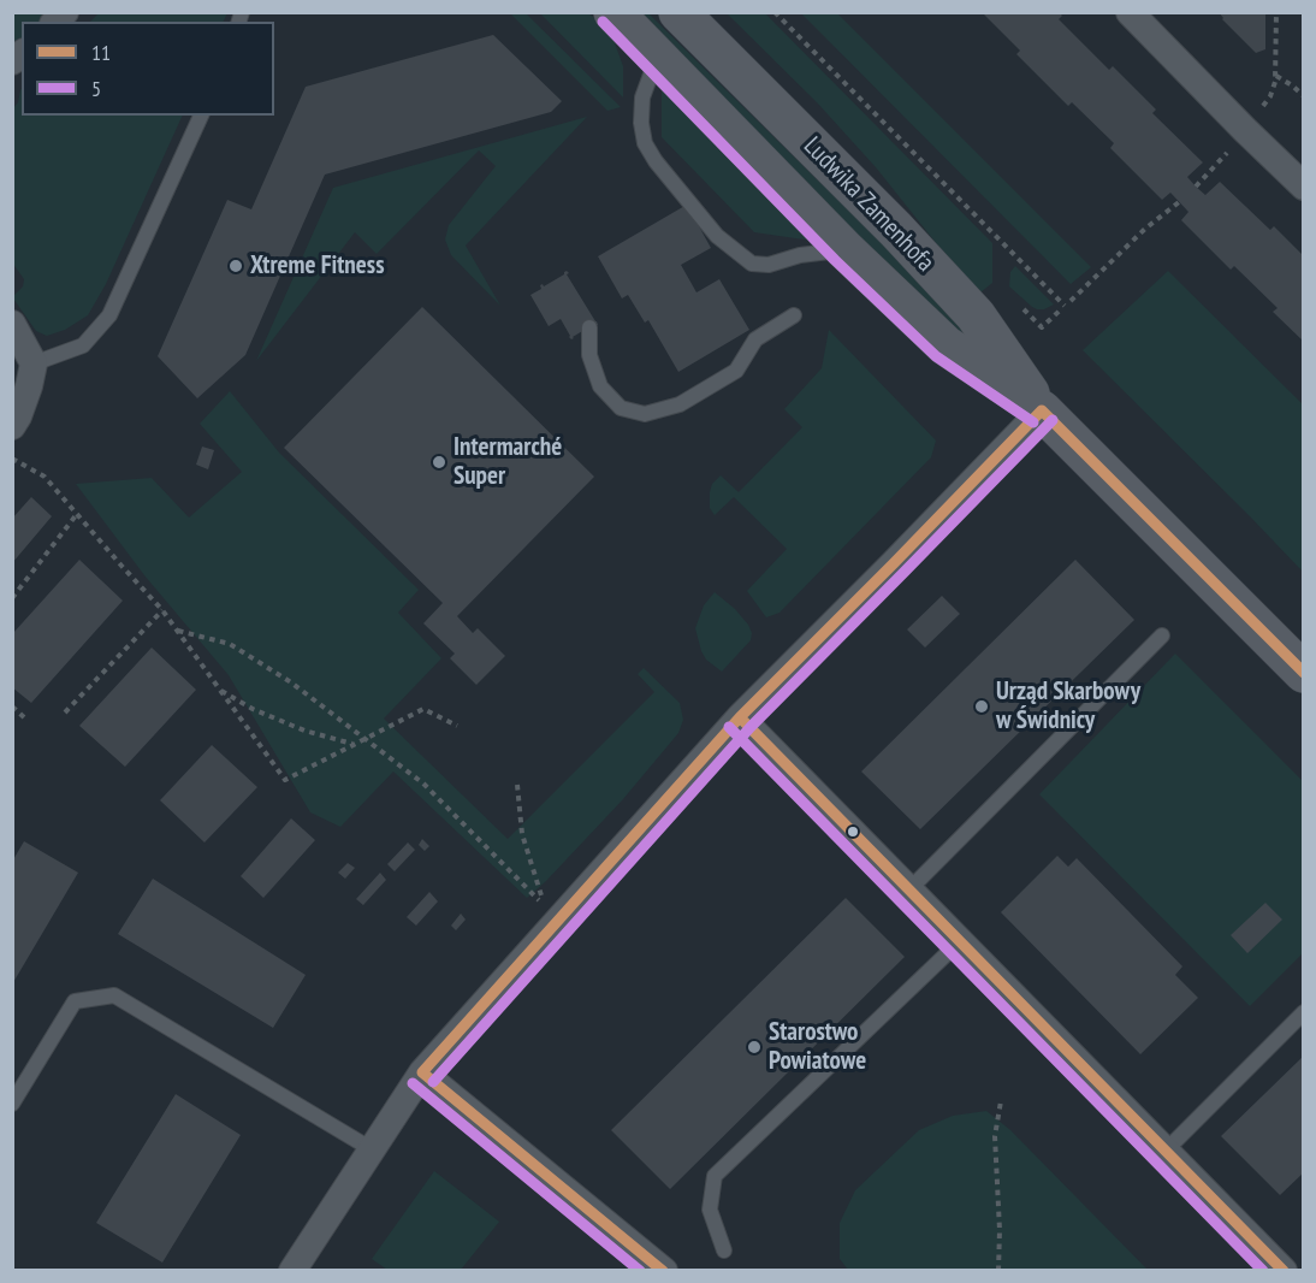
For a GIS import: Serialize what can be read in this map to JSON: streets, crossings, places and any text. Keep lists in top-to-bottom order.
{
  "streets": {
    "main road": ["Ludwika Zamenhofa"]
  },
  "places": [
    "Xtreme Fitness",
    "Intermarché Super",
    "Urząd Skarbowy w Świdnicy",
    "Starostwo Powiatowe"
  ],
  "lines": ["transit line 5", "transit line 11"],
  "legend": ["11", "5"]
}
